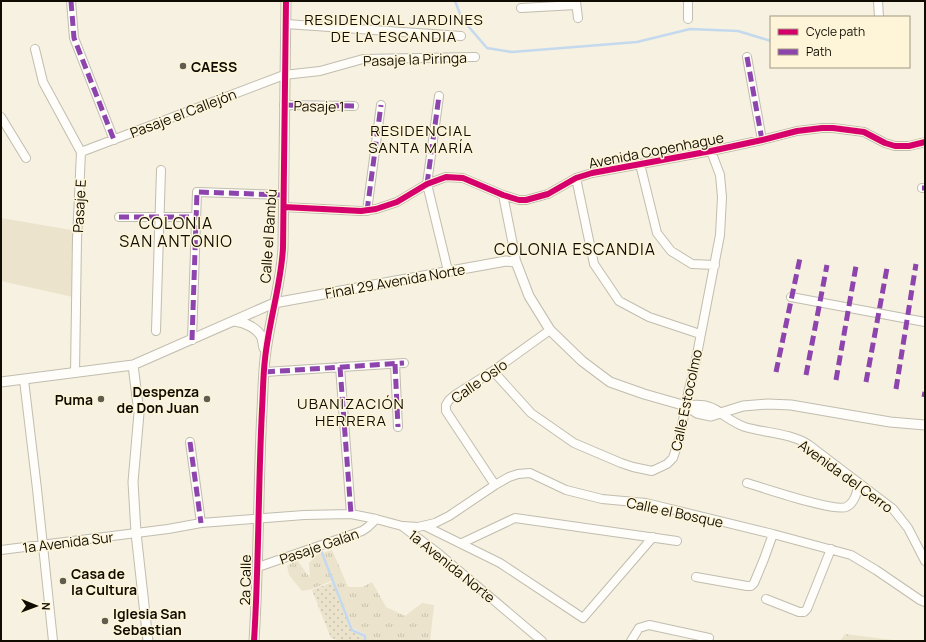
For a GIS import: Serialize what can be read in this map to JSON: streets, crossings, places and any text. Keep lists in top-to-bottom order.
{
  "streets": {
    "street": [
      "Pasaje la Piringa",
      "Pasaje 1",
      "Pasaje el Callejón",
      "Avenida Copenhague",
      "Pasaje E",
      "Calle el Bambú",
      "Final 29 Avenida Norte",
      "Calle Oslo",
      "Calle Estocolmo",
      "Avenida del Cerro",
      "Calle el Bosque",
      "1a Avenida Sur",
      "Pasaje Galán",
      "1a Avenida Norte",
      "2a Calle"
    ]
  },
  "crossings": [
    ["Pasaje la Piringa", "Pasaje el Callejón"],
    ["Pasaje la Piringa", "Calle el Bambú"],
    ["Pasaje 1", "Calle el Bambú"],
    ["Pasaje el Callejón", "Pasaje E"],
    ["Pasaje el Callejón", "Calle el Bambú"],
    ["Avenida Copenhague", "Calle el Bambú"],
    ["Avenida Copenhague", "Calle Estocolmo"],
    ["Pasaje E", "Final 29 Avenida Norte"],
    ["Calle el Bambú", "Final 29 Avenida Norte"],
    ["Calle el Bambú", "1a Avenida Norte"],
    ["Calle el Bambú", "2a Calle"],
    ["Calle Oslo", "Calle Estocolmo"],
    ["Calle Oslo", "Calle el Bosque"],
    ["Calle el Bosque", "1a Avenida Norte"],
    ["1a Avenida Sur", "1a Avenida Norte"],
    ["Pasaje Galán", "1a Avenida Norte"],
    ["Pasaje Galán", "2a Calle"],
    ["1a Avenida Norte", "2a Calle"]
  ],
  "districts": [
    "RESIDENCIAL JARDINES DE LA ESCANDIA",
    "RESIDENCIAL SANTA MARÍA",
    "COLONIA SAN ANTONIO",
    "COLONIA ESCANDIA",
    "UBANIZACIÓN HERRERA"
  ],
  "places": [
    "CAESS",
    "Puma",
    "Despenza de Don Juan",
    "Casa de la Cultura",
    "Iglesia San Sebastian"
  ],
  "legend": ["Cycle path", "Path"],
  "north": "right"
}
